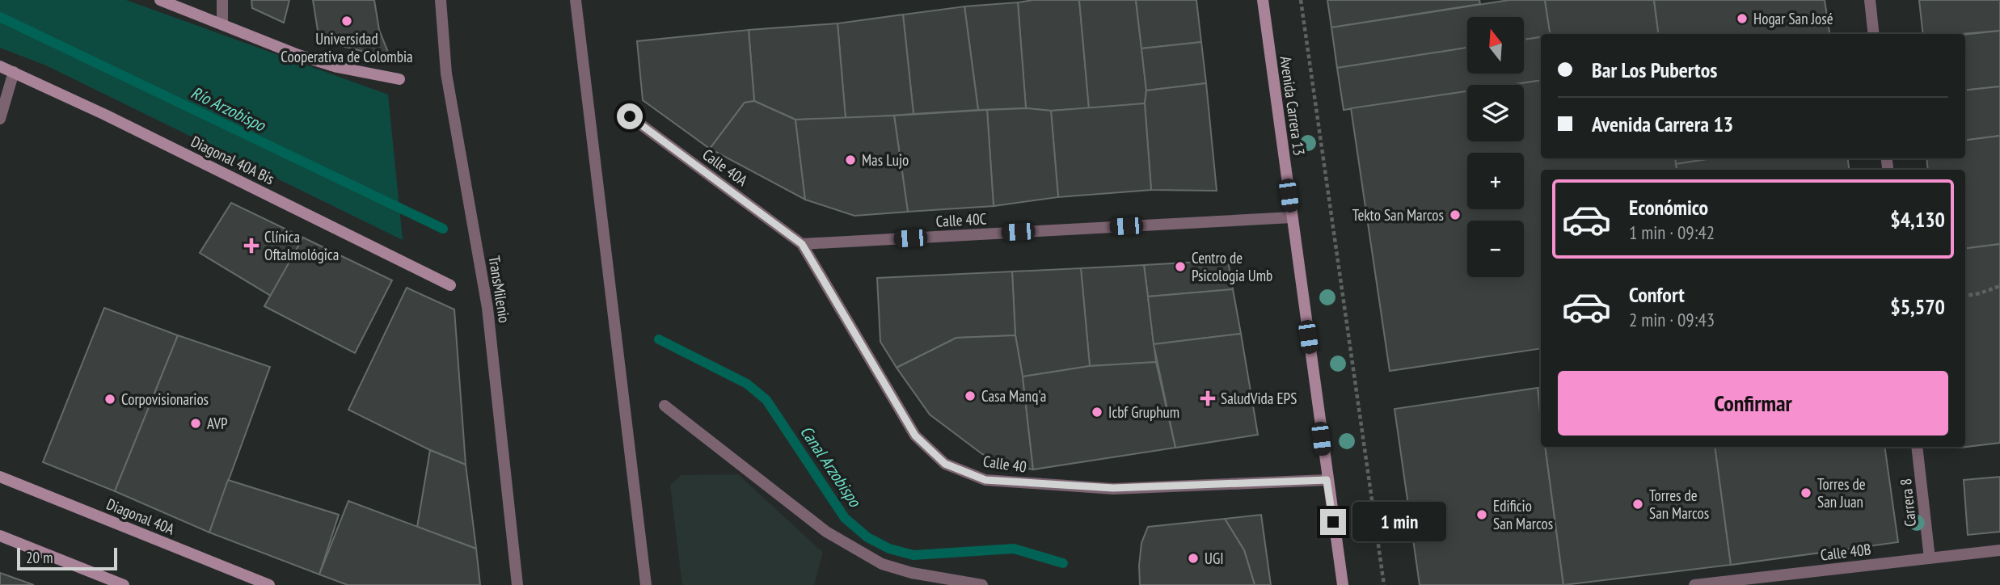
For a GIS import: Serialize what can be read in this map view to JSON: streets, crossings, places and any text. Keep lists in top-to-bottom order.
{
  "streets": {
    "street": [
      "Avenida Carrera 13",
      "Diagonal 40A Bis",
      "Calle 40A",
      "Calle 40C",
      "TransMilenio",
      "Calle 40",
      "Carrera 8",
      "Diagonal 40A",
      "Calle 40B"
    ]
  },
  "crossings": [
    ["Avenida Carrera 13", "Calle 40C"],
    ["Avenida Carrera 13", "Calle 40"],
    ["Calle 40A", "Calle 40C"],
    ["Calle 40A", "Calle 40"],
    ["Calle 40C", "Calle 40"],
    ["Carrera 8", "Calle 40B"]
  ],
  "water": ["Río Arzobispo", "Canal Arzobispo"],
  "places": {
    "other": [
      "Hogar San José",
      "Universidad Cooperativa de Colombia",
      "Mas Lujo",
      "Tekto San Marcos",
      "Centro de Psicologia Umb",
      "Casa Manq'a",
      "Corpovisionarios",
      "Icbf Gruphum",
      "AVP",
      "Torres de San Juan",
      "Torres de San Marcos",
      "Edificio San Marcos",
      "UGI"
    ],
    "health": ["Clínica Oftalmológica", "SaludVida EPS"]
  },
  "scale_bar": "20 m",
  "north": "top",
  "page": {
    "map_buttons": ["+", "−"],
    "banner": ["Bar Los Pubertos", "Avenida Carrera 13"],
    "list": [
      {
        "name": "Económico",
        "note": "1 min · 09:42",
        "value": "$4,130"
      },
      {
        "name": "Confort",
        "note": "2 min · 09:43",
        "value": "$5,570"
      }
    ],
    "buttons": "Confirmar",
    "bubble": "1 min",
    "scale": "20 m"
  }
}
